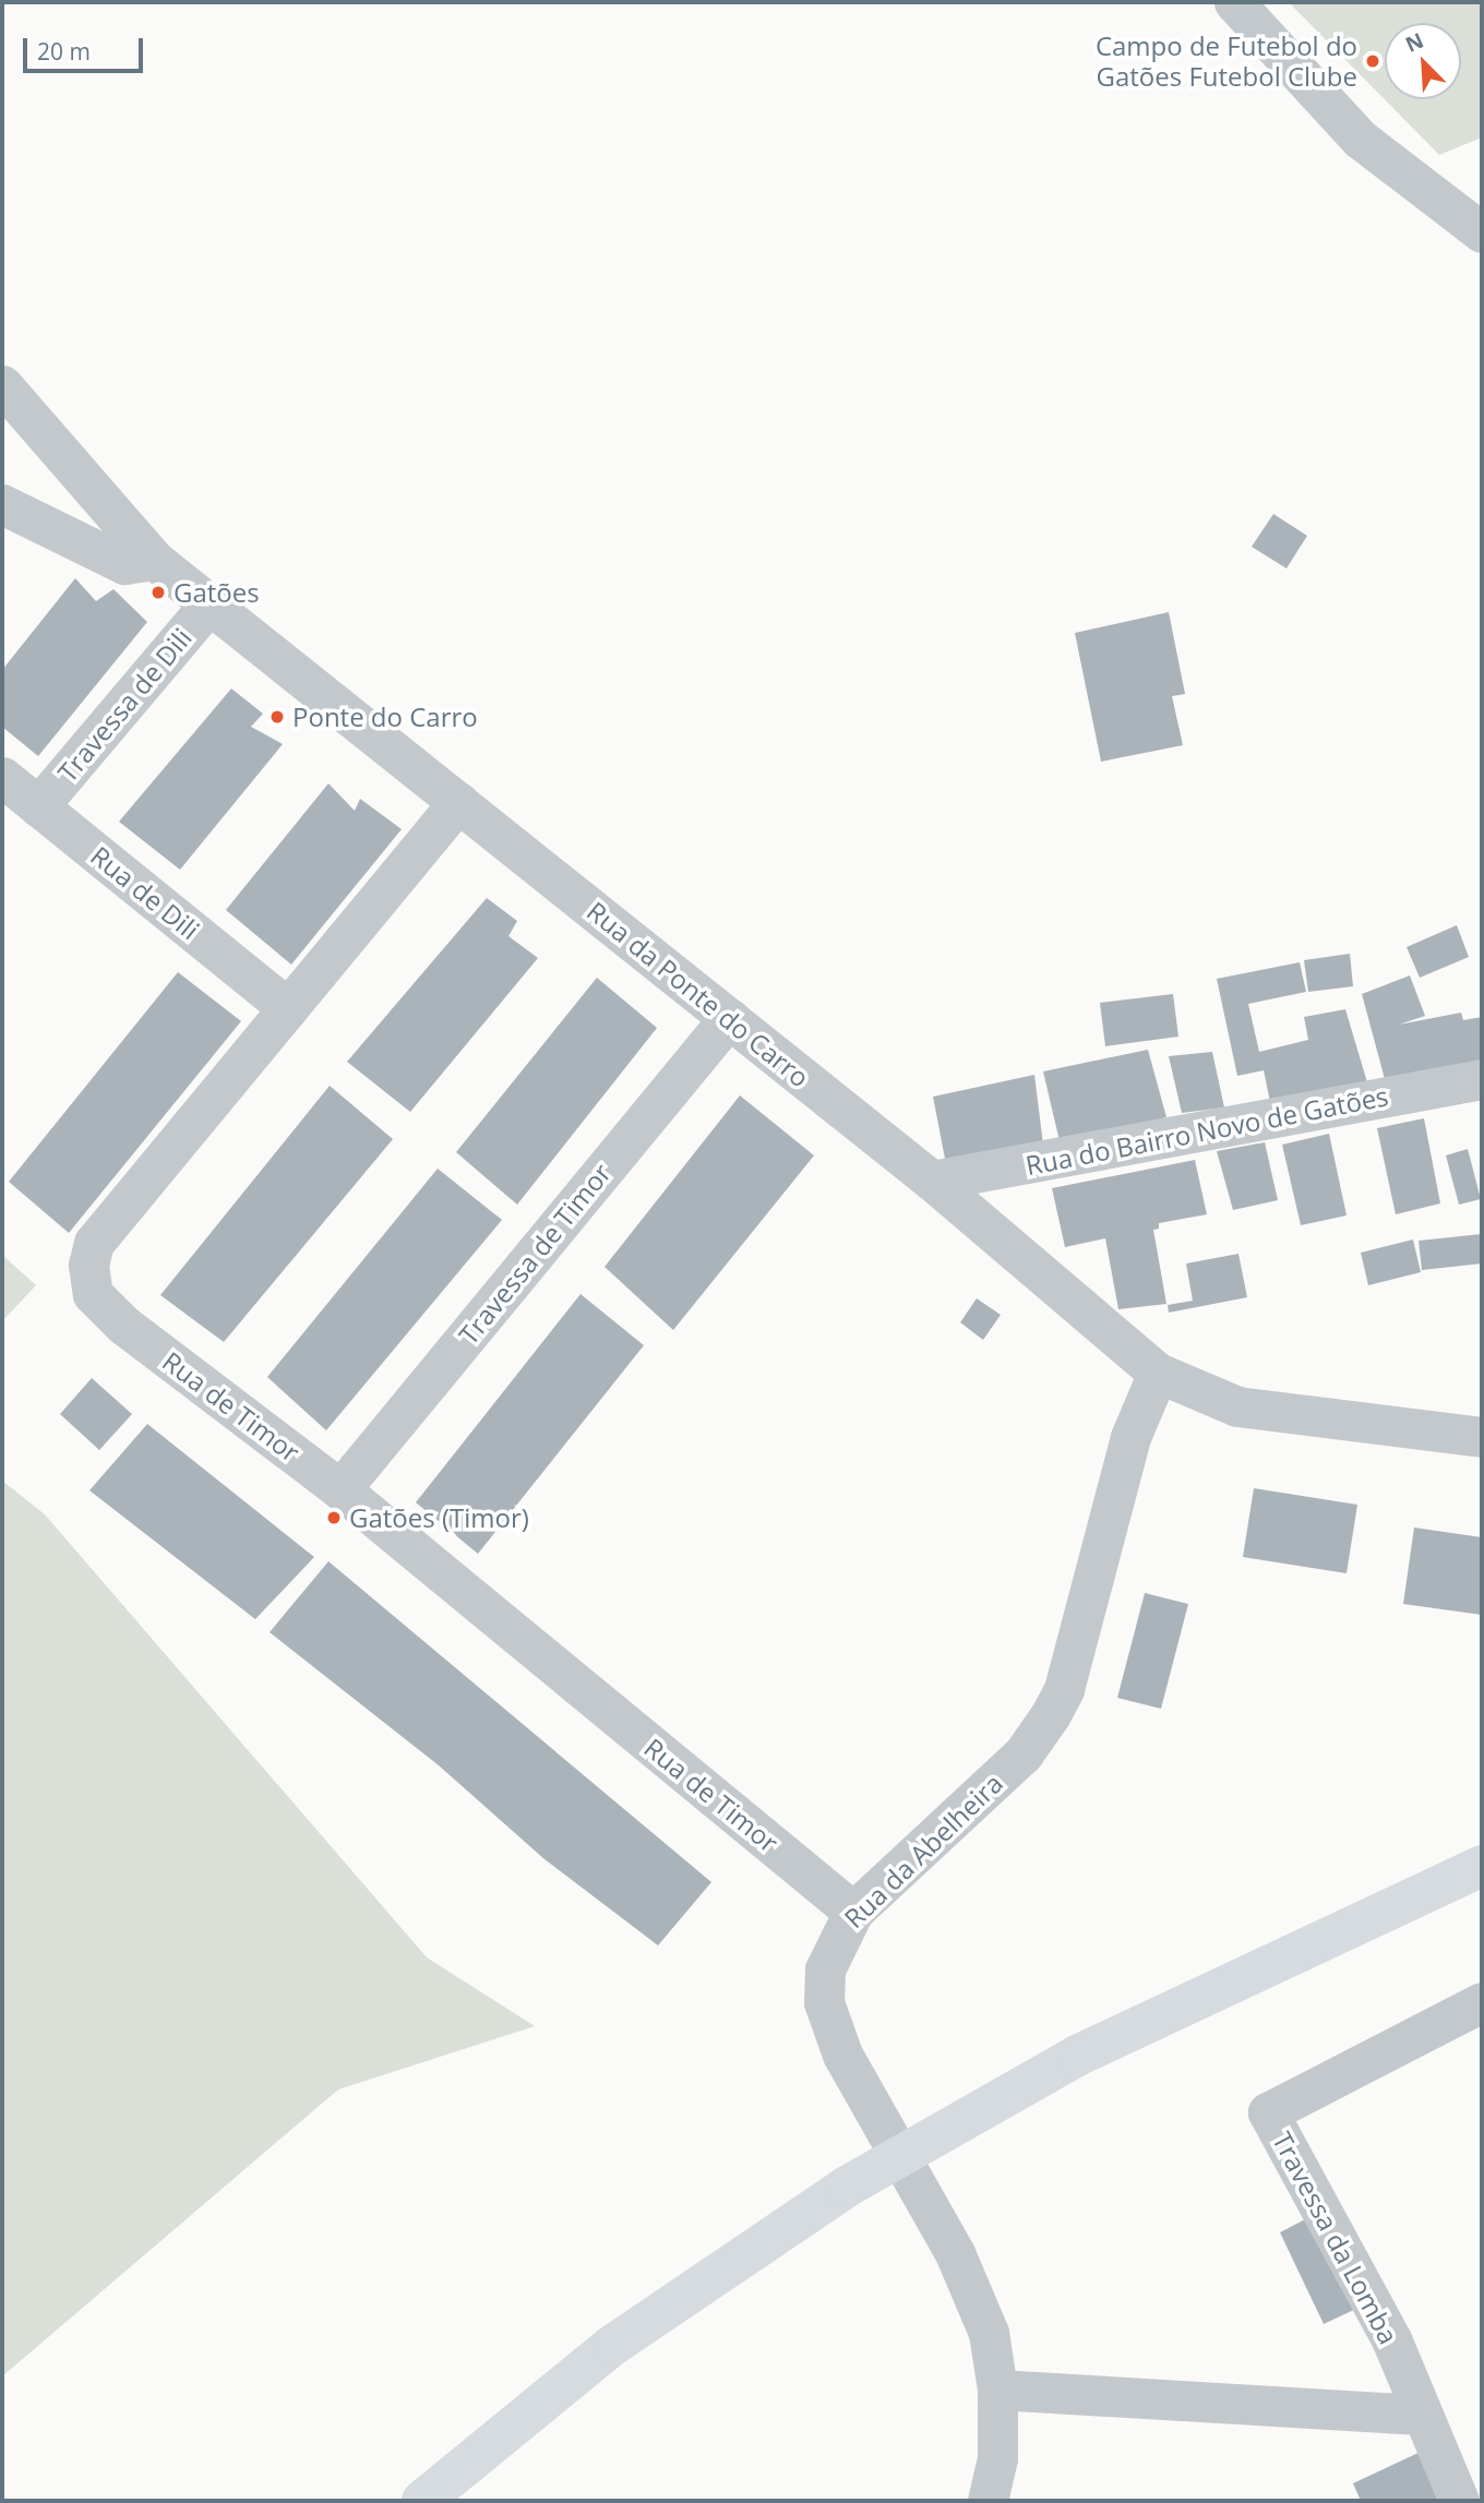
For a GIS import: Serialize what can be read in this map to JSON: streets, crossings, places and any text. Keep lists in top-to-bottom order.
{
  "streets": {
    "street": [
      "Travessa de Dili",
      "Rua de Dili",
      "Rua da Ponte do Carro",
      "Rua do Bairro Novo de Gatões",
      "Travessa de Timor",
      "Rua de Timor",
      "Rua da Abelheira",
      "Travessa da Lomba"
    ]
  },
  "crossings": [
    ["Travessa de Dili", "Rua de Dili"],
    ["Travessa de Dili", "Rua da Ponte do Carro"],
    ["Rua de Dili", "Rua de Timor"],
    ["Rua da Ponte do Carro", "Rua do Bairro Novo de Gatões"],
    ["Rua da Ponte do Carro", "Travessa de Timor"],
    ["Rua da Ponte do Carro", "Rua de Timor"],
    ["Rua da Ponte do Carro", "Rua da Abelheira"],
    ["Travessa de Timor", "Rua de Timor"],
    ["Rua de Timor", "Rua da Abelheira"]
  ],
  "places": [
    "Campo de Futebol do Gatões Futebol Clube",
    "Gatões",
    "Ponte do Carro",
    "Gatões (Timor)"
  ],
  "scale_bar": "20 m",
  "north": "top left"
}
